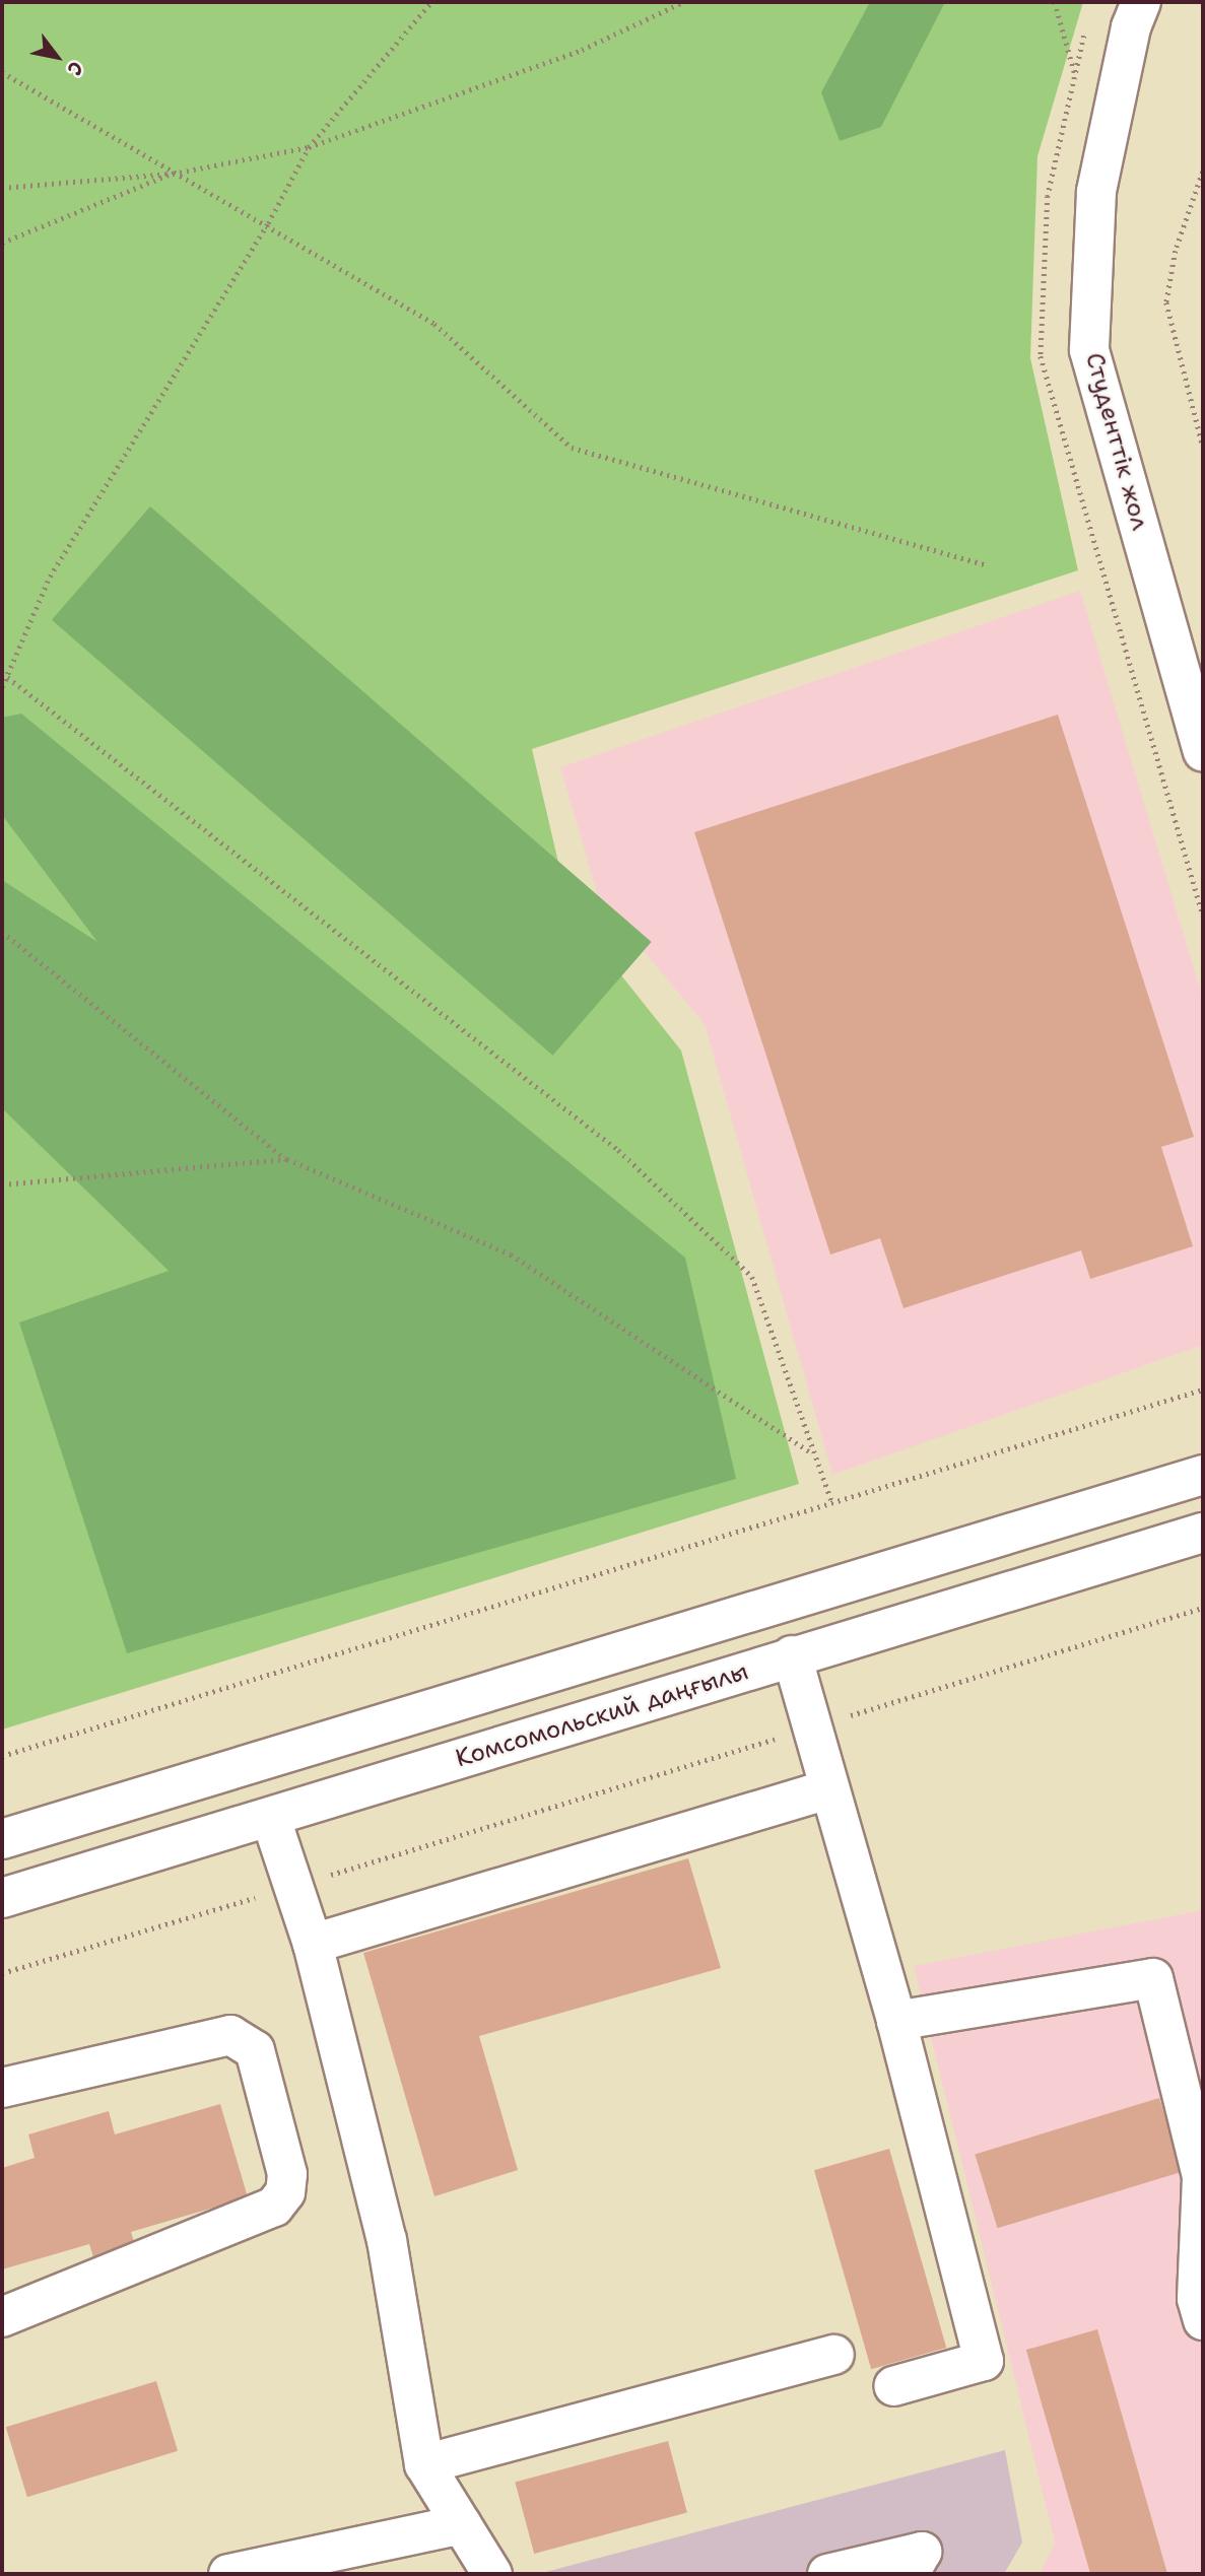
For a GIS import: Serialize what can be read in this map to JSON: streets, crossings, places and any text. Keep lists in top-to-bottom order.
{
  "streets": {
    "street": ["Студенттік жол", "Комсомольский даңғылы"]
  },
  "north": "bottom right"
}
